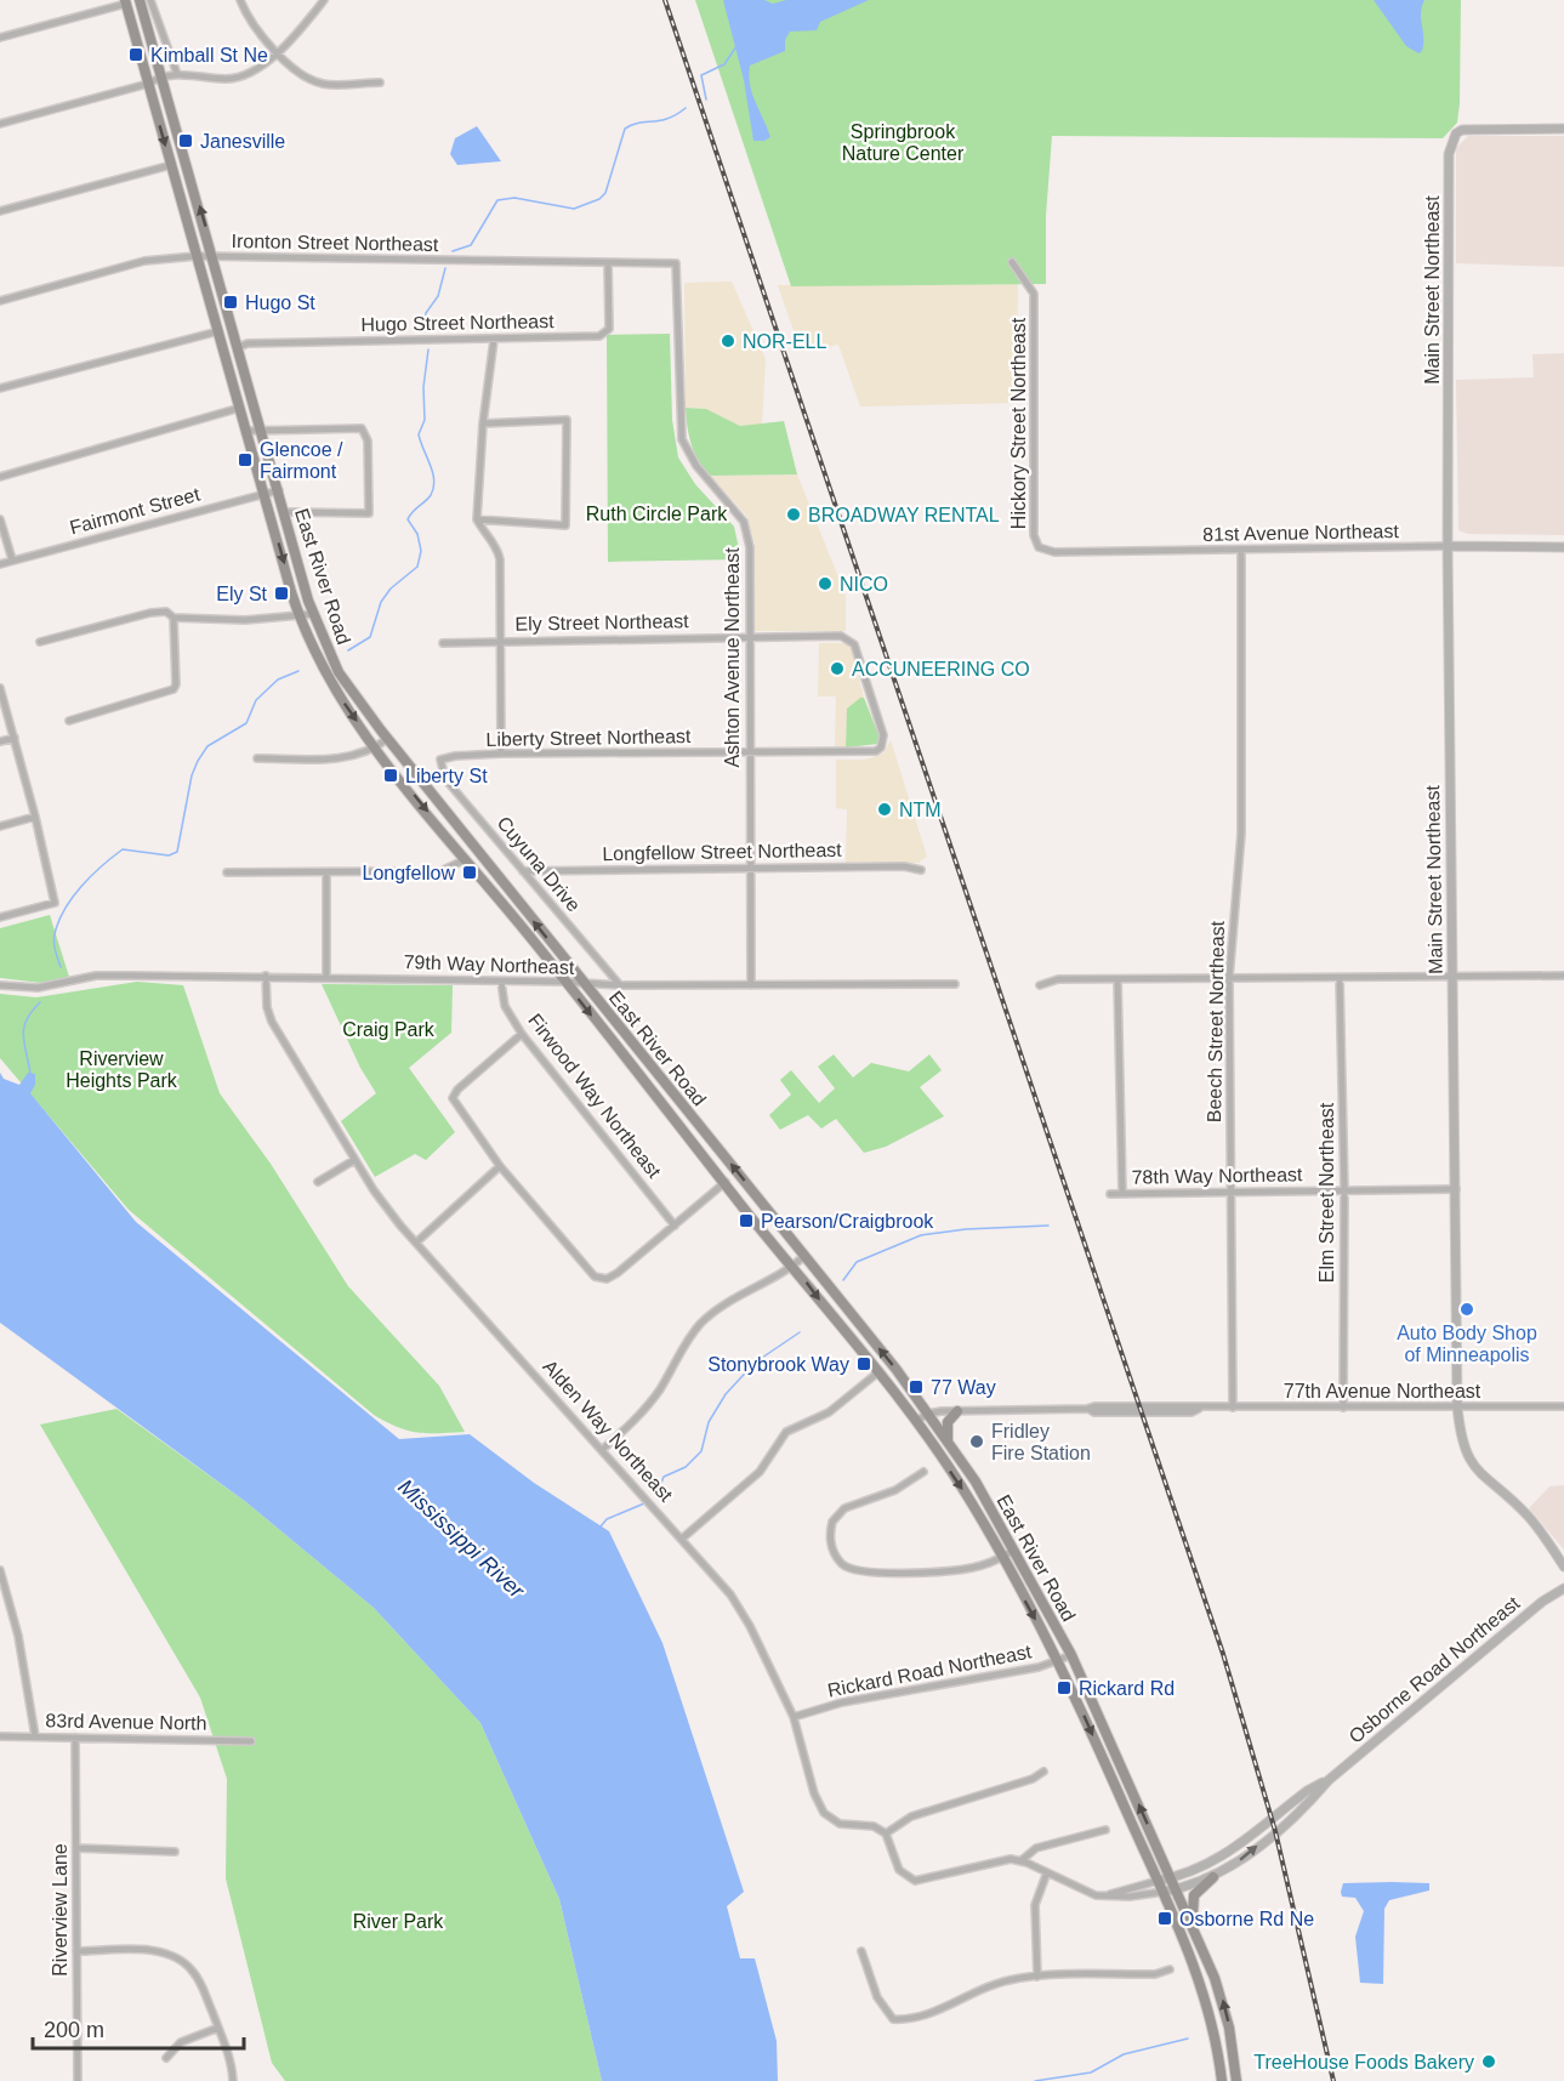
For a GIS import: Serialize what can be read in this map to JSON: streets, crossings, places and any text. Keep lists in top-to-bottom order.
{
  "streets": {
    "main road": ["East River Road"],
    "street": [
      "Ironton Street Northeast",
      "Main Street Northeast",
      "Hugo Street Northeast",
      "Hickory Street Northeast",
      "Fairmont Street",
      "81st Avenue Northeast",
      "Ely Street Northeast",
      "Ashton Avenue Northeast",
      "Liberty Street Northeast",
      "Longfellow Street Northeast",
      "Cuyuna Drive",
      "79th Way Northeast",
      "Beech Street Northeast",
      "Firwood Way Northeast",
      "78th Way Northeast",
      "Elm Street Northeast",
      "77th Avenue Northeast",
      "Alden Way Northeast",
      "Osborne Road Northeast",
      "Rickard Road Northeast",
      "83rd Avenue North",
      "Riverview Lane"
    ]
  },
  "crossings": [
    ["Ironton Street Northeast", "Hugo Street Northeast"],
    ["Ironton Street Northeast", "East River Road"],
    ["Ironton Street Northeast", "Ashton Avenue Northeast"],
    ["Main Street Northeast", "81st Avenue Northeast"],
    ["Main Street Northeast", "78th Way Northeast"],
    ["Main Street Northeast", "77th Avenue Northeast"],
    ["Hugo Street Northeast", "East River Road"],
    ["Hickory Street Northeast", "81st Avenue Northeast"],
    ["Fairmont Street", "East River Road"],
    ["81st Avenue Northeast", "Beech Street Northeast"],
    ["East River Road", "79th Way Northeast"],
    ["East River Road", "77th Avenue Northeast"],
    ["East River Road", "Osborne Road Northeast"],
    ["East River Road", "Rickard Road Northeast"],
    ["Ely Street Northeast", "Ashton Avenue Northeast"],
    ["Ely Street Northeast", "Liberty Street Northeast"],
    ["Ashton Avenue Northeast", "Liberty Street Northeast"],
    ["Ashton Avenue Northeast", "Longfellow Street Northeast"],
    ["Ashton Avenue Northeast", "79th Way Northeast"],
    ["Liberty Street Northeast", "Cuyuna Drive"],
    ["Longfellow Street Northeast", "Cuyuna Drive"],
    ["Cuyuna Drive", "79th Way Northeast"],
    ["79th Way Northeast", "Firwood Way Northeast"],
    ["79th Way Northeast", "Alden Way Northeast"],
    ["Beech Street Northeast", "78th Way Northeast"],
    ["Beech Street Northeast", "77th Avenue Northeast"],
    ["78th Way Northeast", "Elm Street Northeast"],
    ["Elm Street Northeast", "77th Avenue Northeast"],
    ["Alden Way Northeast", "Rickard Road Northeast"],
    ["83rd Avenue North", "Riverview Lane"]
  ],
  "water": ["Mississippi River"],
  "parks": [
    "Springbrook Nature Center",
    "Ruth Circle Park",
    "Craig Park",
    "Riverview Heights Park",
    "River Park"
  ],
  "places": {
    "transit": [
      "Kimball St Ne",
      "Janesville",
      "Hugo St",
      "Glencoe / Fairmont",
      "Ely St",
      "Liberty St",
      "Longfellow",
      "Pearson/Craigbrook",
      "Stonybrook Way",
      "77 Way",
      "Rickard Rd",
      "Osborne Rd Ne"
    ],
    "other": [
      "NOR-ELL",
      "BROADWAY RENTAL",
      "NICO",
      "ACCUNEERING CO",
      "NTM",
      "Auto Body Shop of Minneapolis",
      "Fridley Fire Station",
      "TreeHouse Foods Bakery"
    ]
  },
  "scale_bar": "200 m"
}
